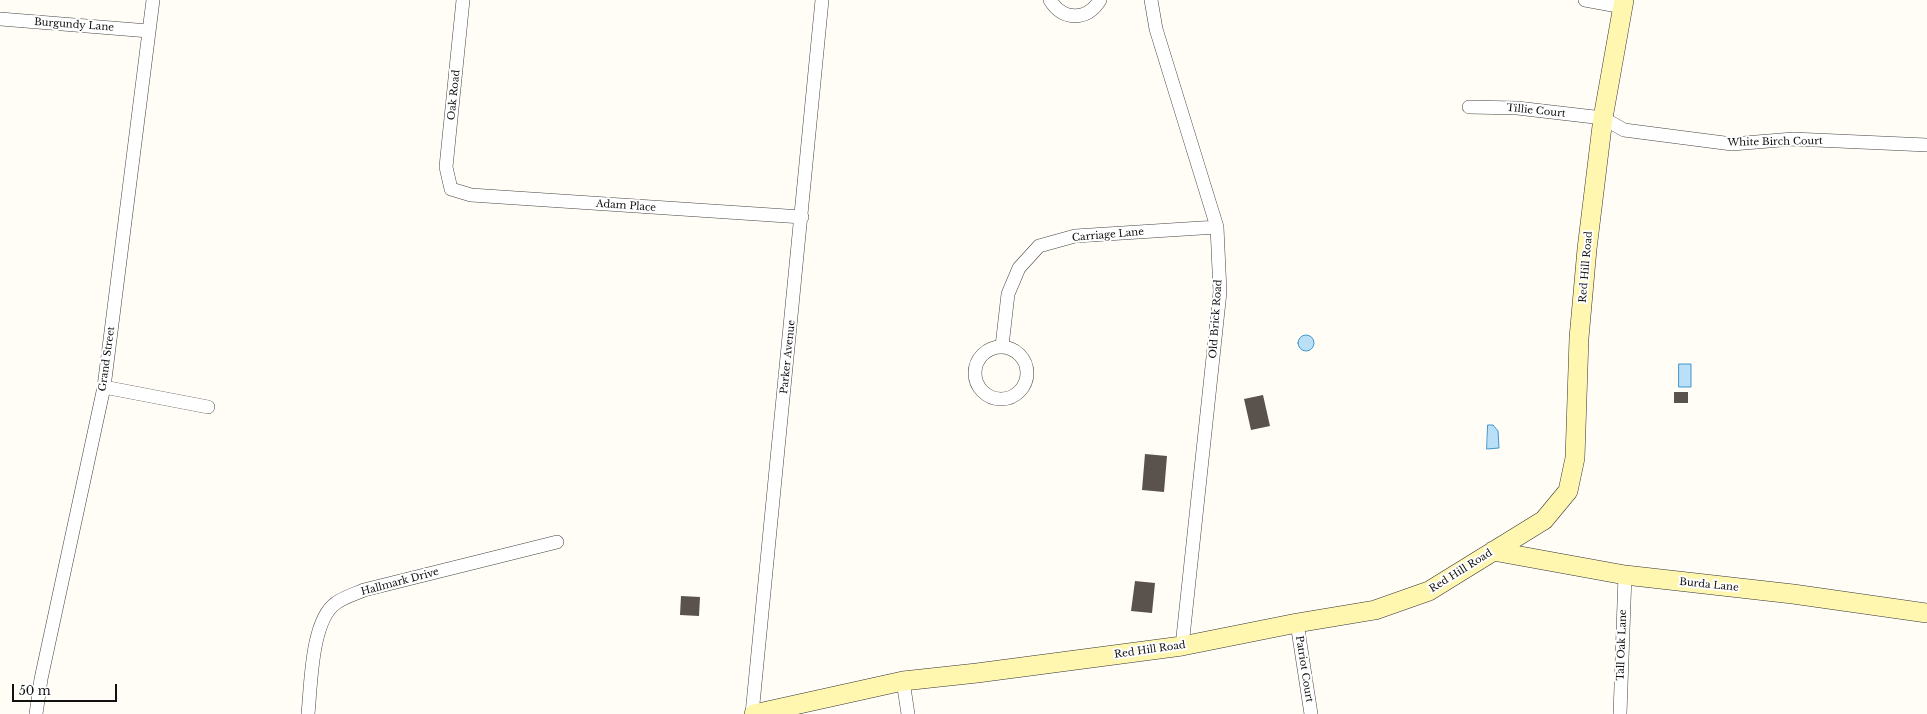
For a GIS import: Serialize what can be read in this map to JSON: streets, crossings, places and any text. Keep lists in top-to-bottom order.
{
  "streets": {
    "street": [
      "Burgundy Lane",
      "Oak Road",
      "Tillie Court",
      "White Birch Court",
      "Adam Place",
      "Carriage Lane",
      "Red Hill Road",
      "Old Brick Road",
      "Parker Avenue",
      "Grand Street",
      "Hallmark Drive",
      "Burda Lane",
      "Tall Oak Lane",
      "Patriot Court"
    ]
  },
  "crossings": [
    ["Burgundy Lane", "Grand Street"],
    ["Oak Road", "Adam Place"],
    ["Tillie Court", "White Birch Court"],
    ["Tillie Court", "Red Hill Road"],
    ["White Birch Court", "Red Hill Road"],
    ["Adam Place", "Parker Avenue"],
    ["Carriage Lane", "Old Brick Road"],
    ["Red Hill Road", "Old Brick Road"],
    ["Red Hill Road", "Parker Avenue"],
    ["Red Hill Road", "Burda Lane"],
    ["Red Hill Road", "Patriot Court"],
    ["Burda Lane", "Tall Oak Lane"]
  ],
  "scale_bar": "50 m"
}
